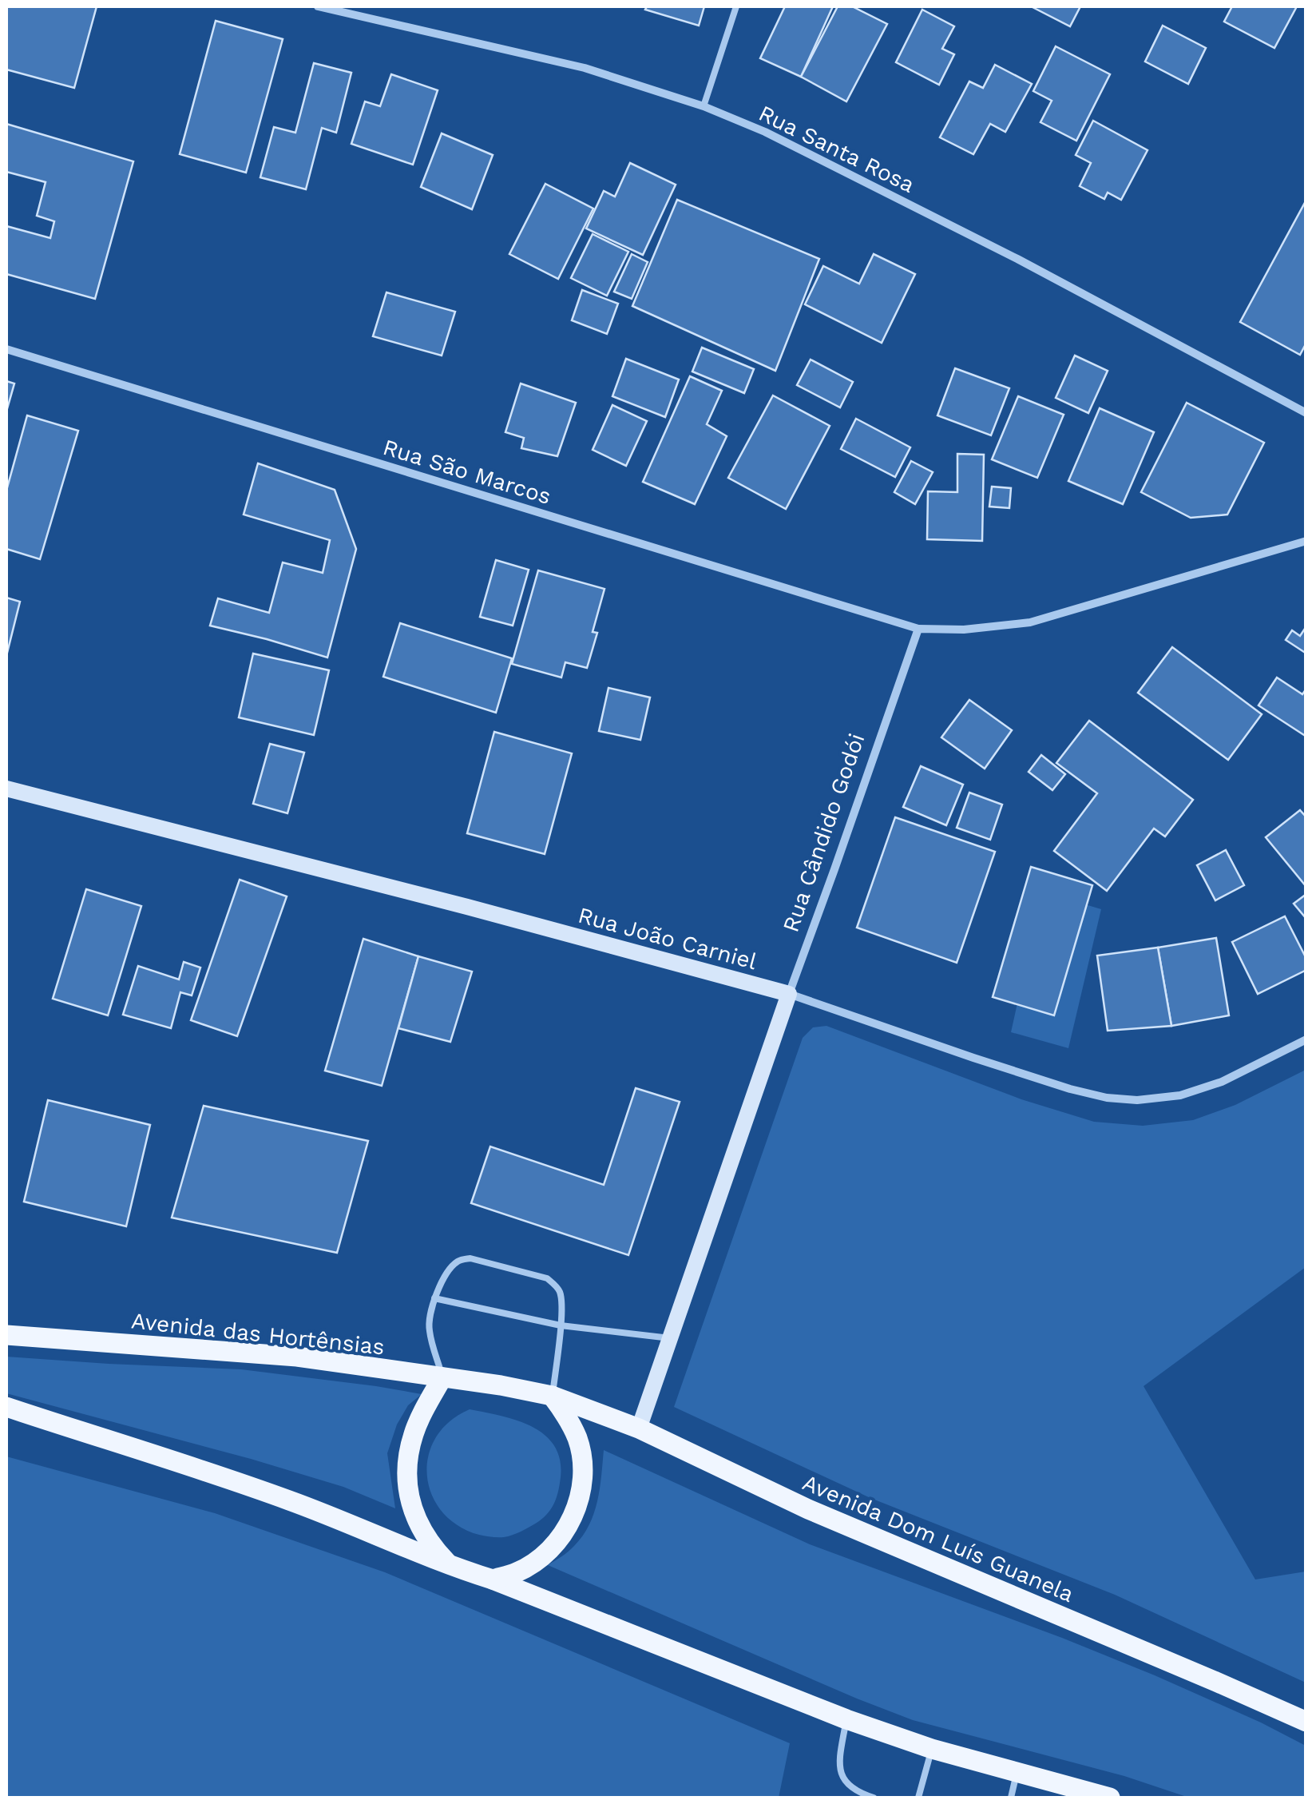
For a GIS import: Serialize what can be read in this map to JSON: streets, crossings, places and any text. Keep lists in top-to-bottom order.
{
  "streets": {
    "main road": ["Avenida das Hortênsias", "Avenida Dom Luís Guanela"],
    "street": [
      "Rua Santa Rosa",
      "Rua São Marcos",
      "Rua Cândido Godói",
      "Rua João Carniel"
    ]
  },
  "crossings": [
    ["Rua São Marcos", "Rua Cândido Godói"],
    ["Rua Cândido Godói", "Rua João Carniel"],
    ["Rua Cândido Godói", "Avenida Dom Luís Guanela"],
    ["Avenida das Hortênsias", "Avenida Dom Luís Guanela"]
  ]
}
